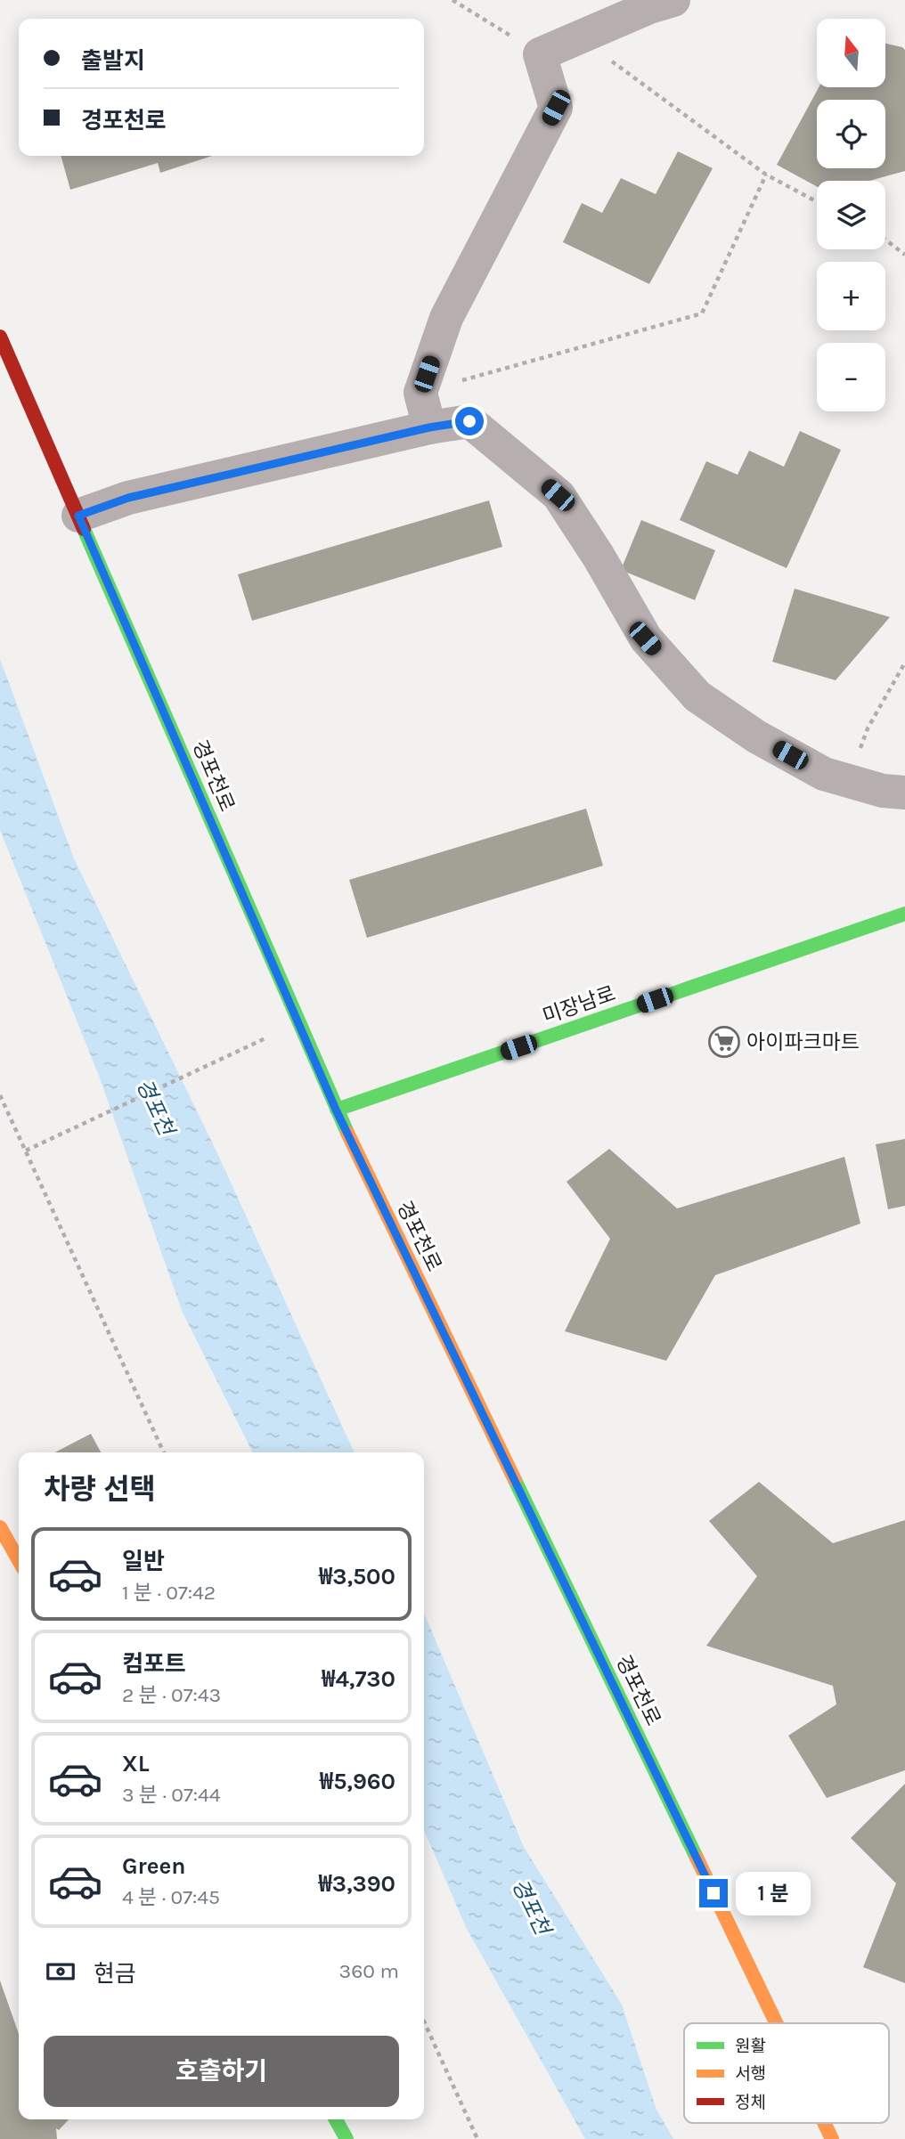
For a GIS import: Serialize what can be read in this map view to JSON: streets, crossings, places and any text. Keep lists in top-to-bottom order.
{
  "streets": {
    "street": ["경포천로", "미장남로"]
  },
  "crossings": [
    ["경포천로", "미장남로"]
  ],
  "water": ["경포천"],
  "places": {
    "supermarket": ["아이파크마트"]
  },
  "legend": ["원활", "서행", "정체"],
  "north": "top",
  "page": {
    "map_buttons": ["+", "−"],
    "banner": ["출발지", "경포천로"],
    "heading": "차량 선택",
    "list": [
      {
        "name": "일반",
        "note": "1 분 · 07:42",
        "value": "₩3,500"
      },
      {
        "name": "컴포트",
        "note": "2 분 · 07:43",
        "value": "₩4,730"
      },
      {
        "name": "XL",
        "note": "3 분 · 07:44",
        "value": "₩5,960"
      },
      {
        "name": "Green",
        "note": "4 분 · 07:45",
        "value": "₩3,390"
      }
    ],
    "bubble": "1 분",
    "pay": ["현금", "360 m"],
    "buttons": "호출하기"
  }
}
